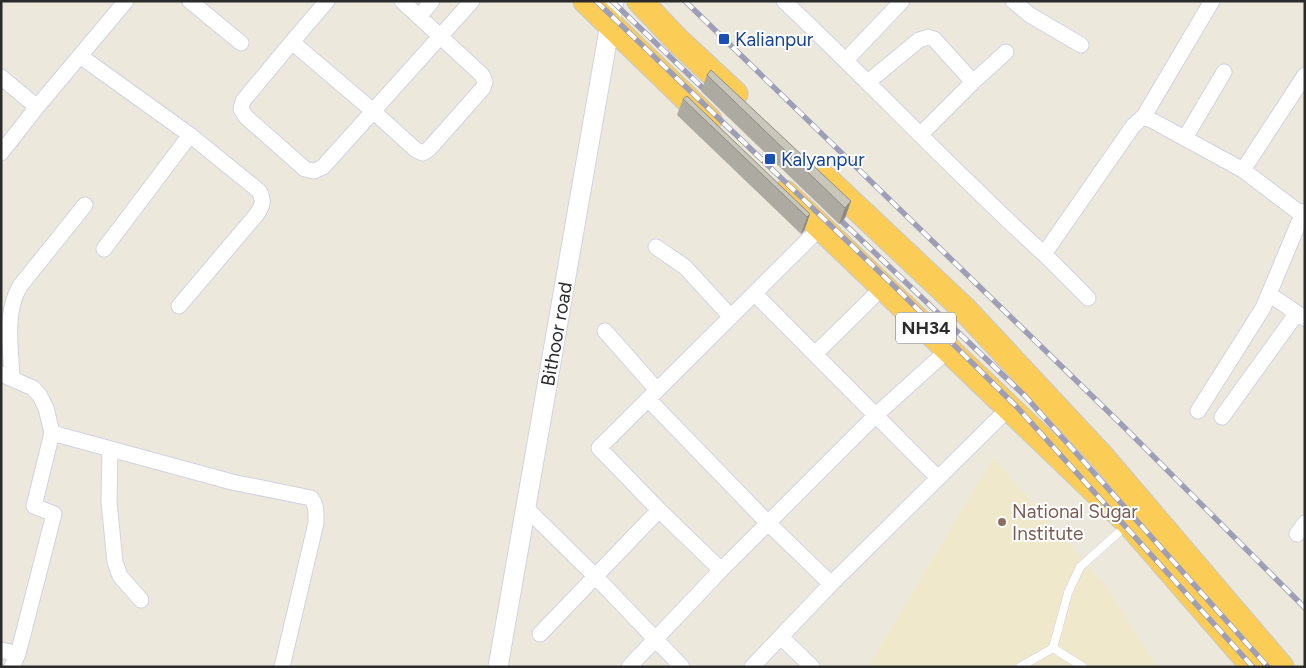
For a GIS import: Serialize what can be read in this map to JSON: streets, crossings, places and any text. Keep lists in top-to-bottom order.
{
  "streets": {
    "highway": ["NH34"],
    "street": ["Bithoor road"]
  },
  "places": {
    "transit": ["Kalianpur", "Kalyanpur"],
    "other": ["National Sugar Institute"]
  }
}
